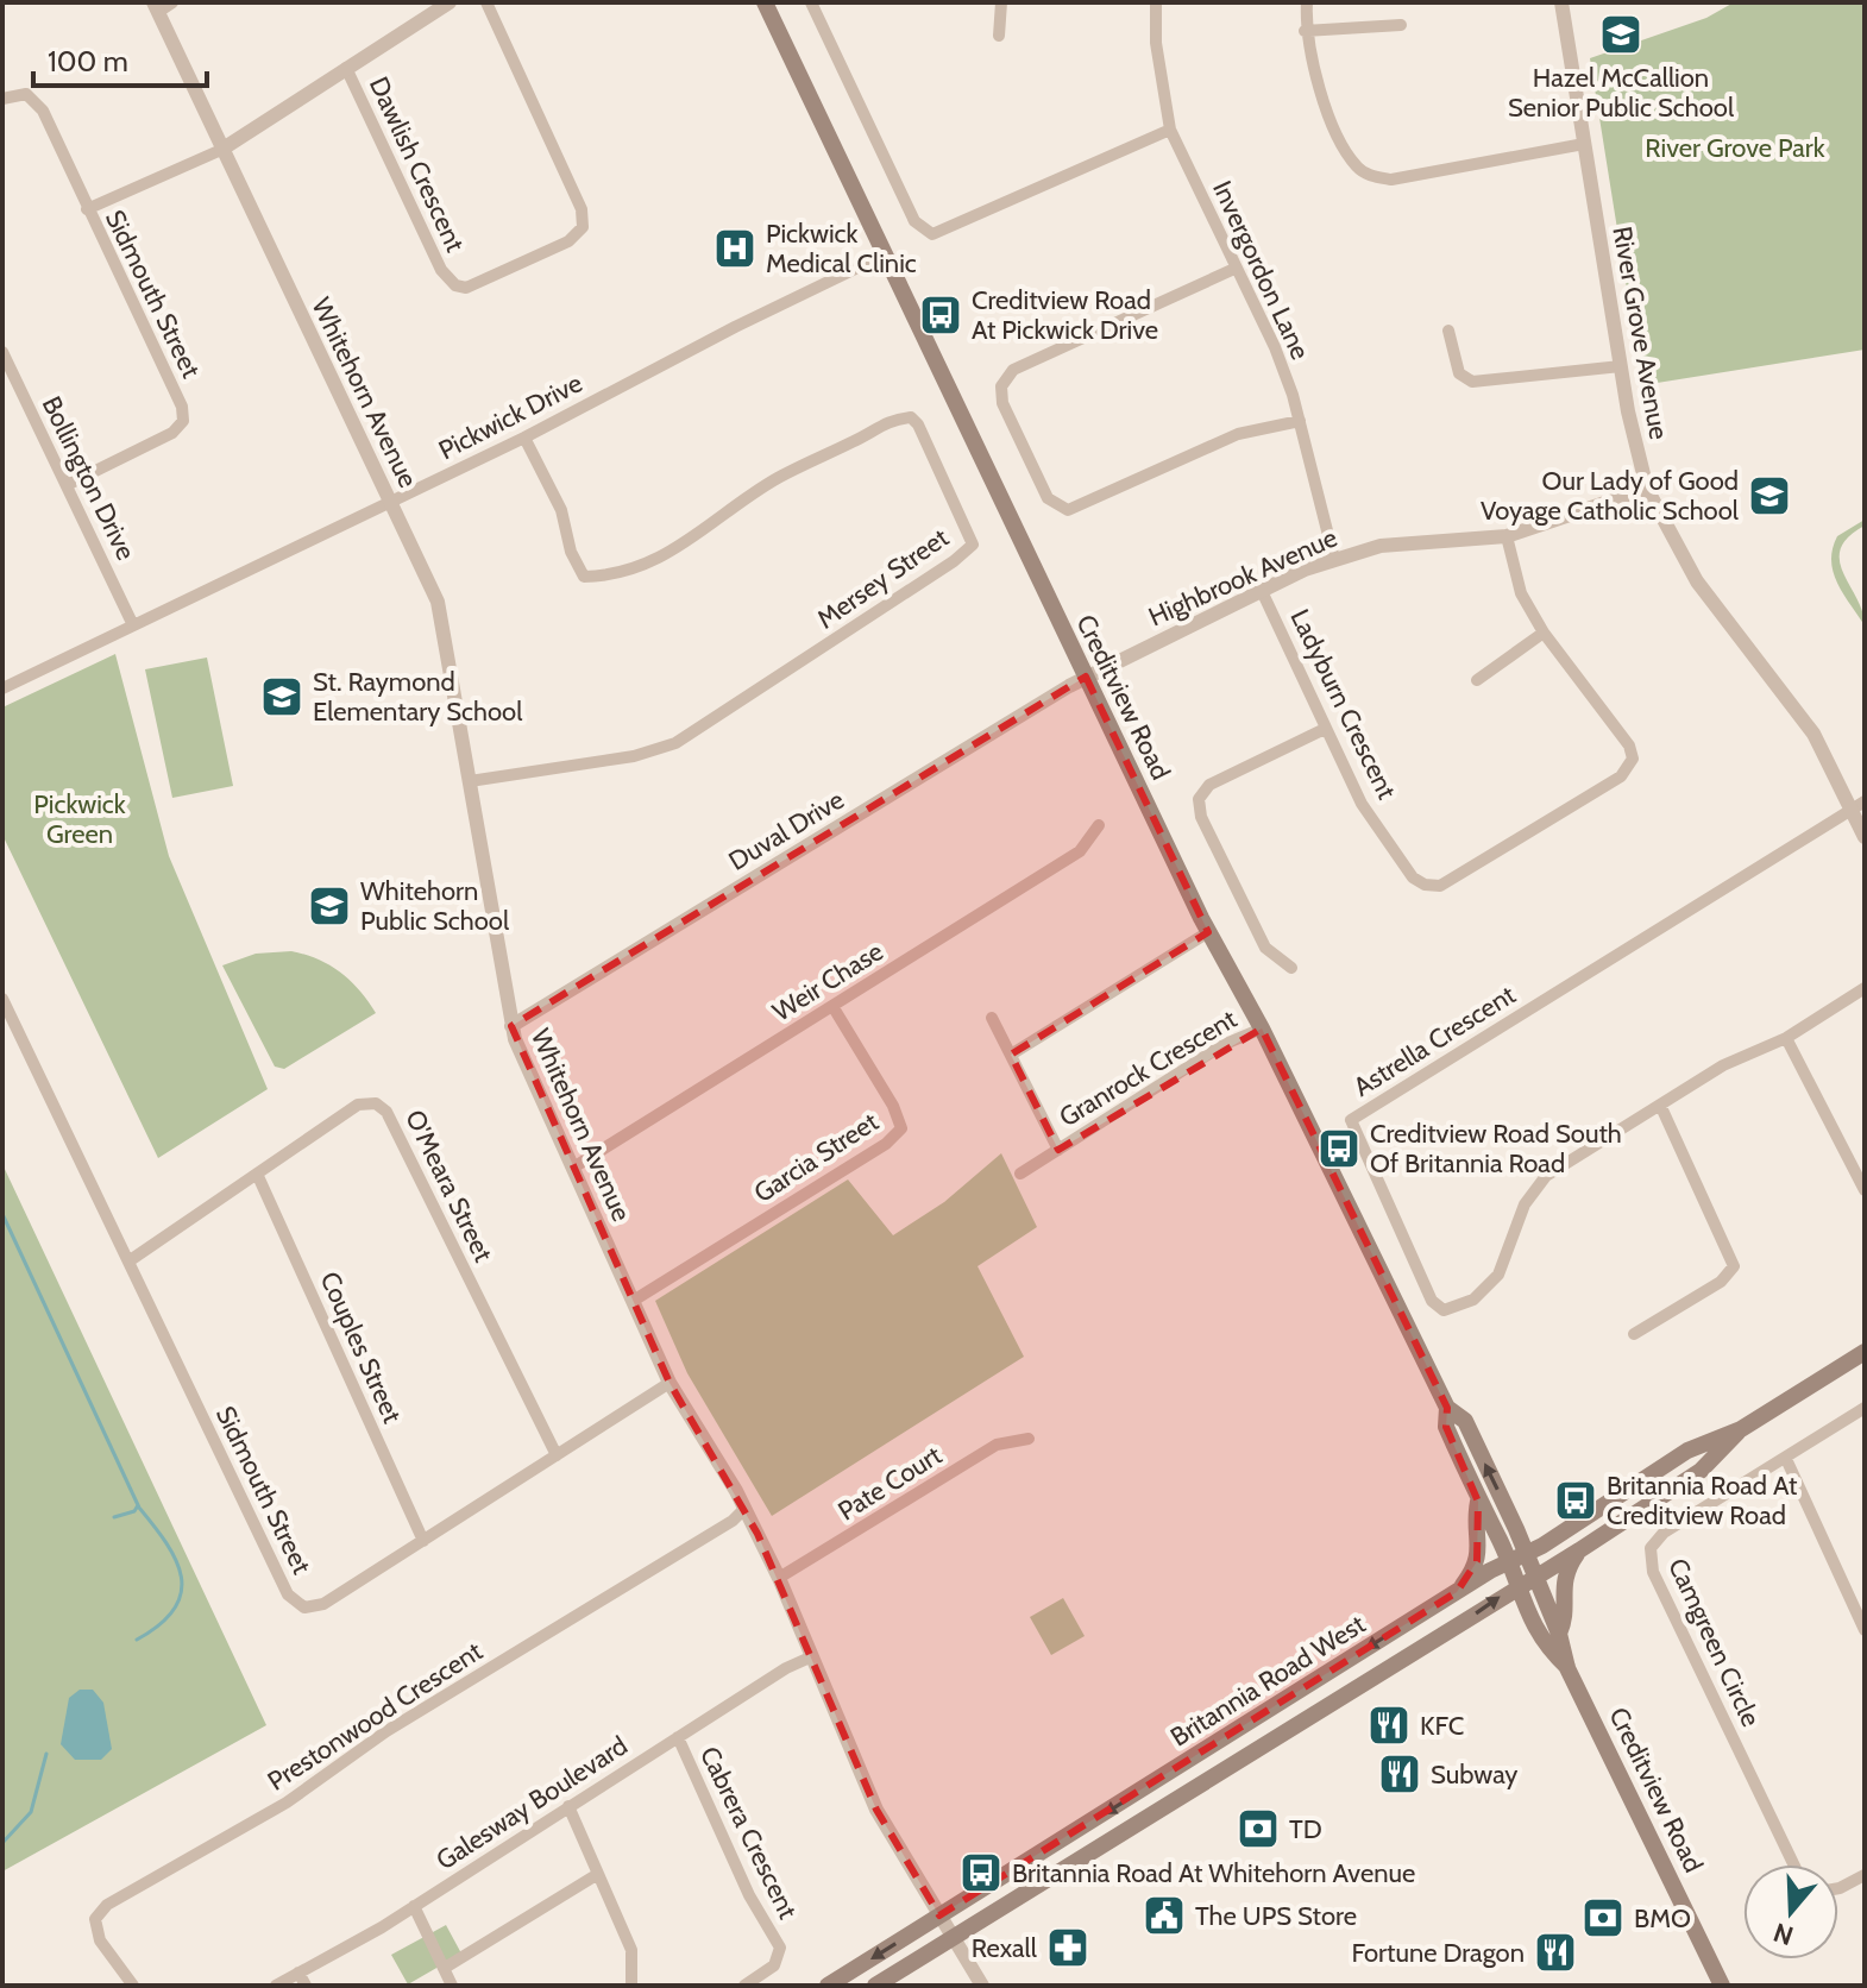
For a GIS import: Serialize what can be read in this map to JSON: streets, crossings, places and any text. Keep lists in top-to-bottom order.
{
  "streets": {
    "main road": ["Creditview Road", "Britannia Road West"],
    "street": [
      "Dawlish Crescent",
      "Invergordon Lane",
      "Sidmouth Street",
      "River Grove Avenue",
      "Whitehorn Avenue",
      "Pickwick Drive",
      "Bollington Drive",
      "Highbrook Avenue",
      "Mersey Street",
      "Ladyburn Crescent",
      "Duval Drive",
      "Weir Chase",
      "Astrella Crescent",
      "Granrock Crescent",
      "Garcia Street",
      "O'Meara Street",
      "Couples Street",
      "Pate Court",
      "Camgreen Circle",
      "Prestonwood Crescent",
      "Galesway Boulevard",
      "Cabrera Crescent"
    ]
  },
  "crossings": [
    ["Invergordon Lane", "Highbrook Avenue"],
    ["Sidmouth Street", "Whitehorn Avenue"],
    ["Sidmouth Street", "Bollington Drive"],
    ["Sidmouth Street", "O'Meara Street"],
    ["Sidmouth Street", "Couples Street"],
    ["River Grove Avenue", "Highbrook Avenue"],
    ["River Grove Avenue", "Astrella Crescent"],
    ["Whitehorn Avenue", "Pickwick Drive"],
    ["Whitehorn Avenue", "Mersey Street"],
    ["Whitehorn Avenue", "Duval Drive"],
    ["Whitehorn Avenue", "Weir Chase"],
    ["Whitehorn Avenue", "Garcia Street"],
    ["Whitehorn Avenue", "Pate Court"],
    ["Whitehorn Avenue", "Britannia Road West"],
    ["Whitehorn Avenue", "Prestonwood Crescent"],
    ["Whitehorn Avenue", "Galesway Boulevard"],
    ["Pickwick Drive", "Bollington Drive"],
    ["Pickwick Drive", "Mersey Street"],
    ["Pickwick Drive", "Creditview Road"],
    ["Highbrook Avenue", "Creditview Road"],
    ["Highbrook Avenue", "Ladyburn Crescent"],
    ["Highbrook Avenue", "Duval Drive"],
    ["Creditview Road", "Duval Drive"],
    ["Creditview Road", "Granrock Crescent"],
    ["Creditview Road", "Britannia Road West"],
    ["Weir Chase", "Garcia Street"],
    ["O'Meara Street", "Couples Street"],
    ["Galesway Boulevard", "Cabrera Crescent"]
  ],
  "parks": ["River Grove Park", "Pickwick Green"],
  "places": {
    "school or university": [
      "Hazel McCallion Senior Public School",
      "Our Lady of Good Voyage Catholic School",
      "St. Raymond Elementary School",
      "Whitehorn Public School"
    ],
    "hospital": ["Pickwick Medical Clinic"],
    "bus stop": [
      "Creditview Road At Pickwick Drive",
      "Creditview Road South Of Britannia Road",
      "Britannia Road At Creditview Road",
      "Britannia Road At Whitehorn Avenue"
    ],
    "restaurant": ["KFC", "Subway", "Fortune Dragon"],
    "bank": ["TD", "BMO"],
    "public building": ["The UPS Store"],
    "pharmacy": ["Rexall"]
  },
  "scale_bar": "100 m",
  "north": "bottom"
}
